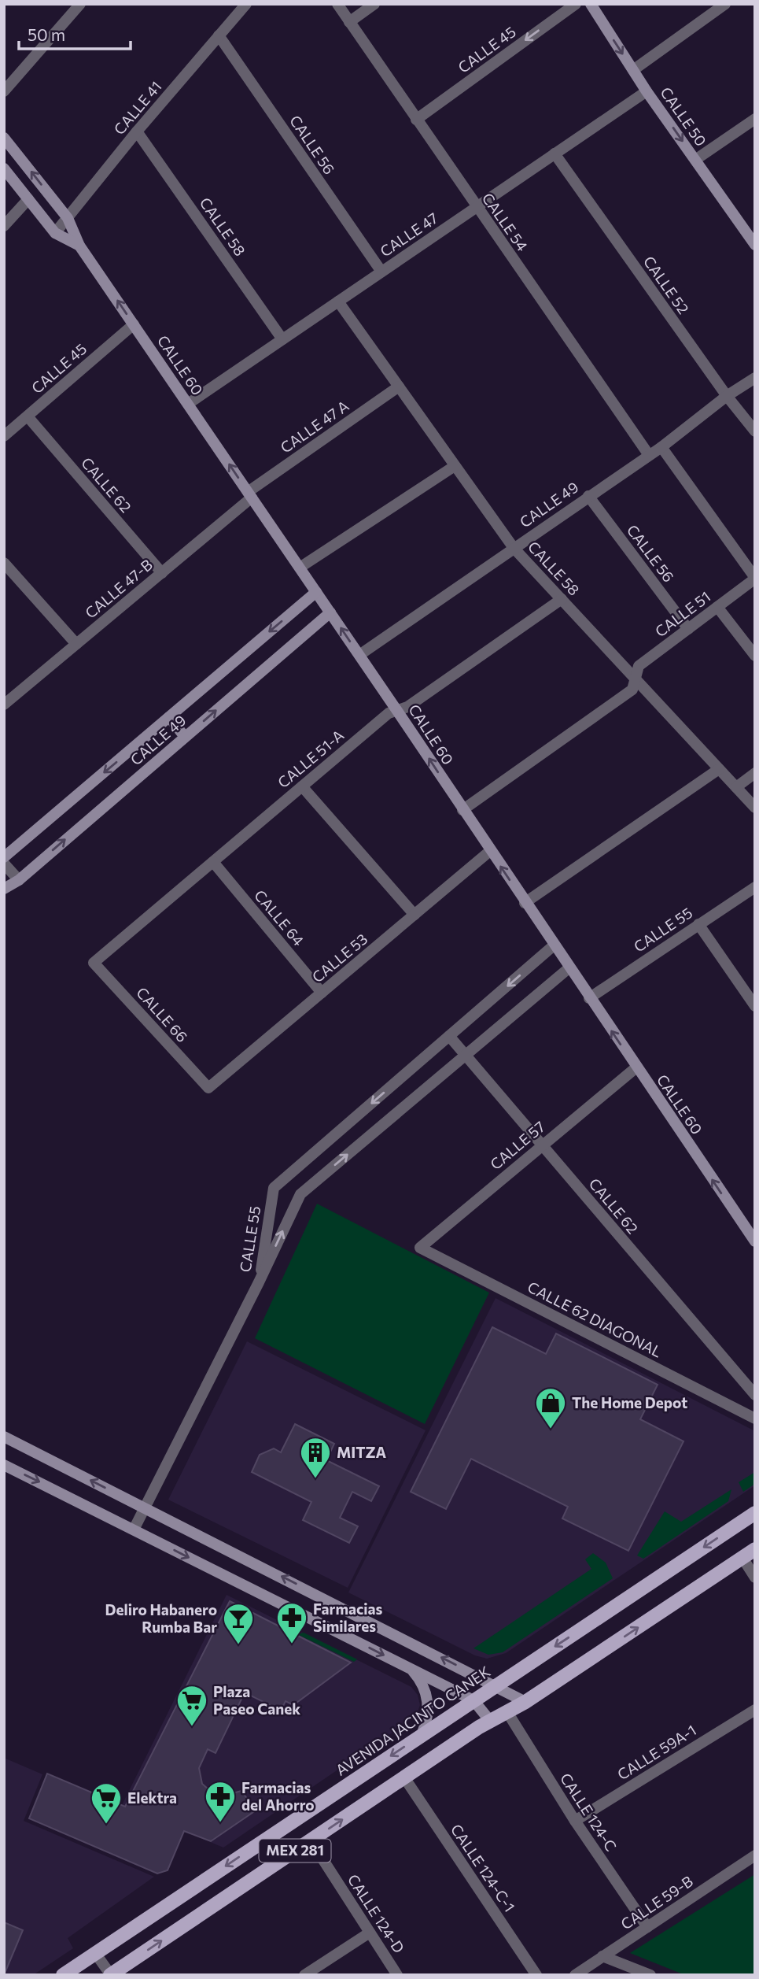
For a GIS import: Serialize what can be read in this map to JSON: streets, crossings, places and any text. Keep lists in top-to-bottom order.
{
  "streets": {
    "main road": ["AVENIDA JACINTO CANEK", "MEX 281"],
    "street": [
      "CALLE 45",
      "CALLE 41",
      "CALLE 50",
      "CALLE 56",
      "CALLE 54",
      "CALLE 58",
      "CALLE 47",
      "CALLE 52",
      "CALLE 60",
      "CALLE 47 A",
      "CALLE 62",
      "CALLE 49",
      "CALLE 47-B",
      "CALLE 51",
      "CALLE 51-A",
      "CALLE 64",
      "CALLE 55",
      "CALLE 53",
      "CALLE 66",
      "CALLE 57",
      "CALLE 62 DIAGONAL",
      "CALLE 59A-1",
      "CALLE 124-C",
      "CALLE 124-C-1",
      "CALLE 59-B",
      "CALLE 124-D"
    ]
  },
  "crossings": [
    ["CALLE 45", "CALLE 54"],
    ["CALLE 45", "CALLE 60"],
    ["CALLE 45", "CALLE 62"],
    ["CALLE 41", "CALLE 56"],
    ["CALLE 41", "CALLE 58"],
    ["CALLE 41", "CALLE 60"],
    ["CALLE 50", "CALLE 47"],
    ["CALLE 56", "CALLE 47"],
    ["CALLE 56", "CALLE 49"],
    ["CALLE 56", "CALLE 51"],
    ["CALLE 54", "CALLE 47"],
    ["CALLE 54", "CALLE 49"],
    ["CALLE 58", "CALLE 47"],
    ["CALLE 58", "CALLE 47 A"],
    ["CALLE 58", "CALLE 49"],
    ["CALLE 58", "CALLE 51"],
    ["CALLE 58", "CALLE 51-A"],
    ["CALLE 47", "CALLE 52"],
    ["CALLE 47", "CALLE 60"],
    ["CALLE 52", "CALLE 49"],
    ["CALLE 60", "CALLE 47 A"],
    ["CALLE 60", "CALLE 49"],
    ["CALLE 60", "CALLE 47-B"],
    ["CALLE 60", "CALLE 51-A"],
    ["CALLE 60", "CALLE 55"],
    ["CALLE 60", "CALLE 53"],
    ["CALLE 60", "CALLE 57"],
    ["CALLE 47 A", "CALLE 47-B"],
    ["CALLE 62", "CALLE 47-B"],
    ["CALLE 62", "CALLE 55"],
    ["CALLE 62", "CALLE 57"],
    ["CALLE 51-A", "CALLE 64"],
    ["CALLE 51-A", "CALLE 66"],
    ["CALLE 64", "CALLE 53"],
    ["CALLE 53", "CALLE 66"],
    ["CALLE 57", "CALLE 62 DIAGONAL"],
    ["CALLE 59A-1", "CALLE 124-C"],
    ["CALLE 124-C", "MEX 281"],
    ["CALLE 124-C", "CALLE 59-B"],
    ["MEX 281", "CALLE 124-C-1"],
    ["MEX 281", "CALLE 124-D"]
  ],
  "one_way": ["CALLE 45", "CALLE 50", "CALLE 60"],
  "places": {
    "shop": ["The Home Depot"],
    "building": ["MITZA"],
    "pharmacy": ["Farmacias Similares", "Farmacias del Ahorro"],
    "bar": ["Deliro Habanero Rumba Bar"],
    "supermarket": ["Plaza Paseo Canek", "Elektra"]
  },
  "scale_bar": "50 m"
}
